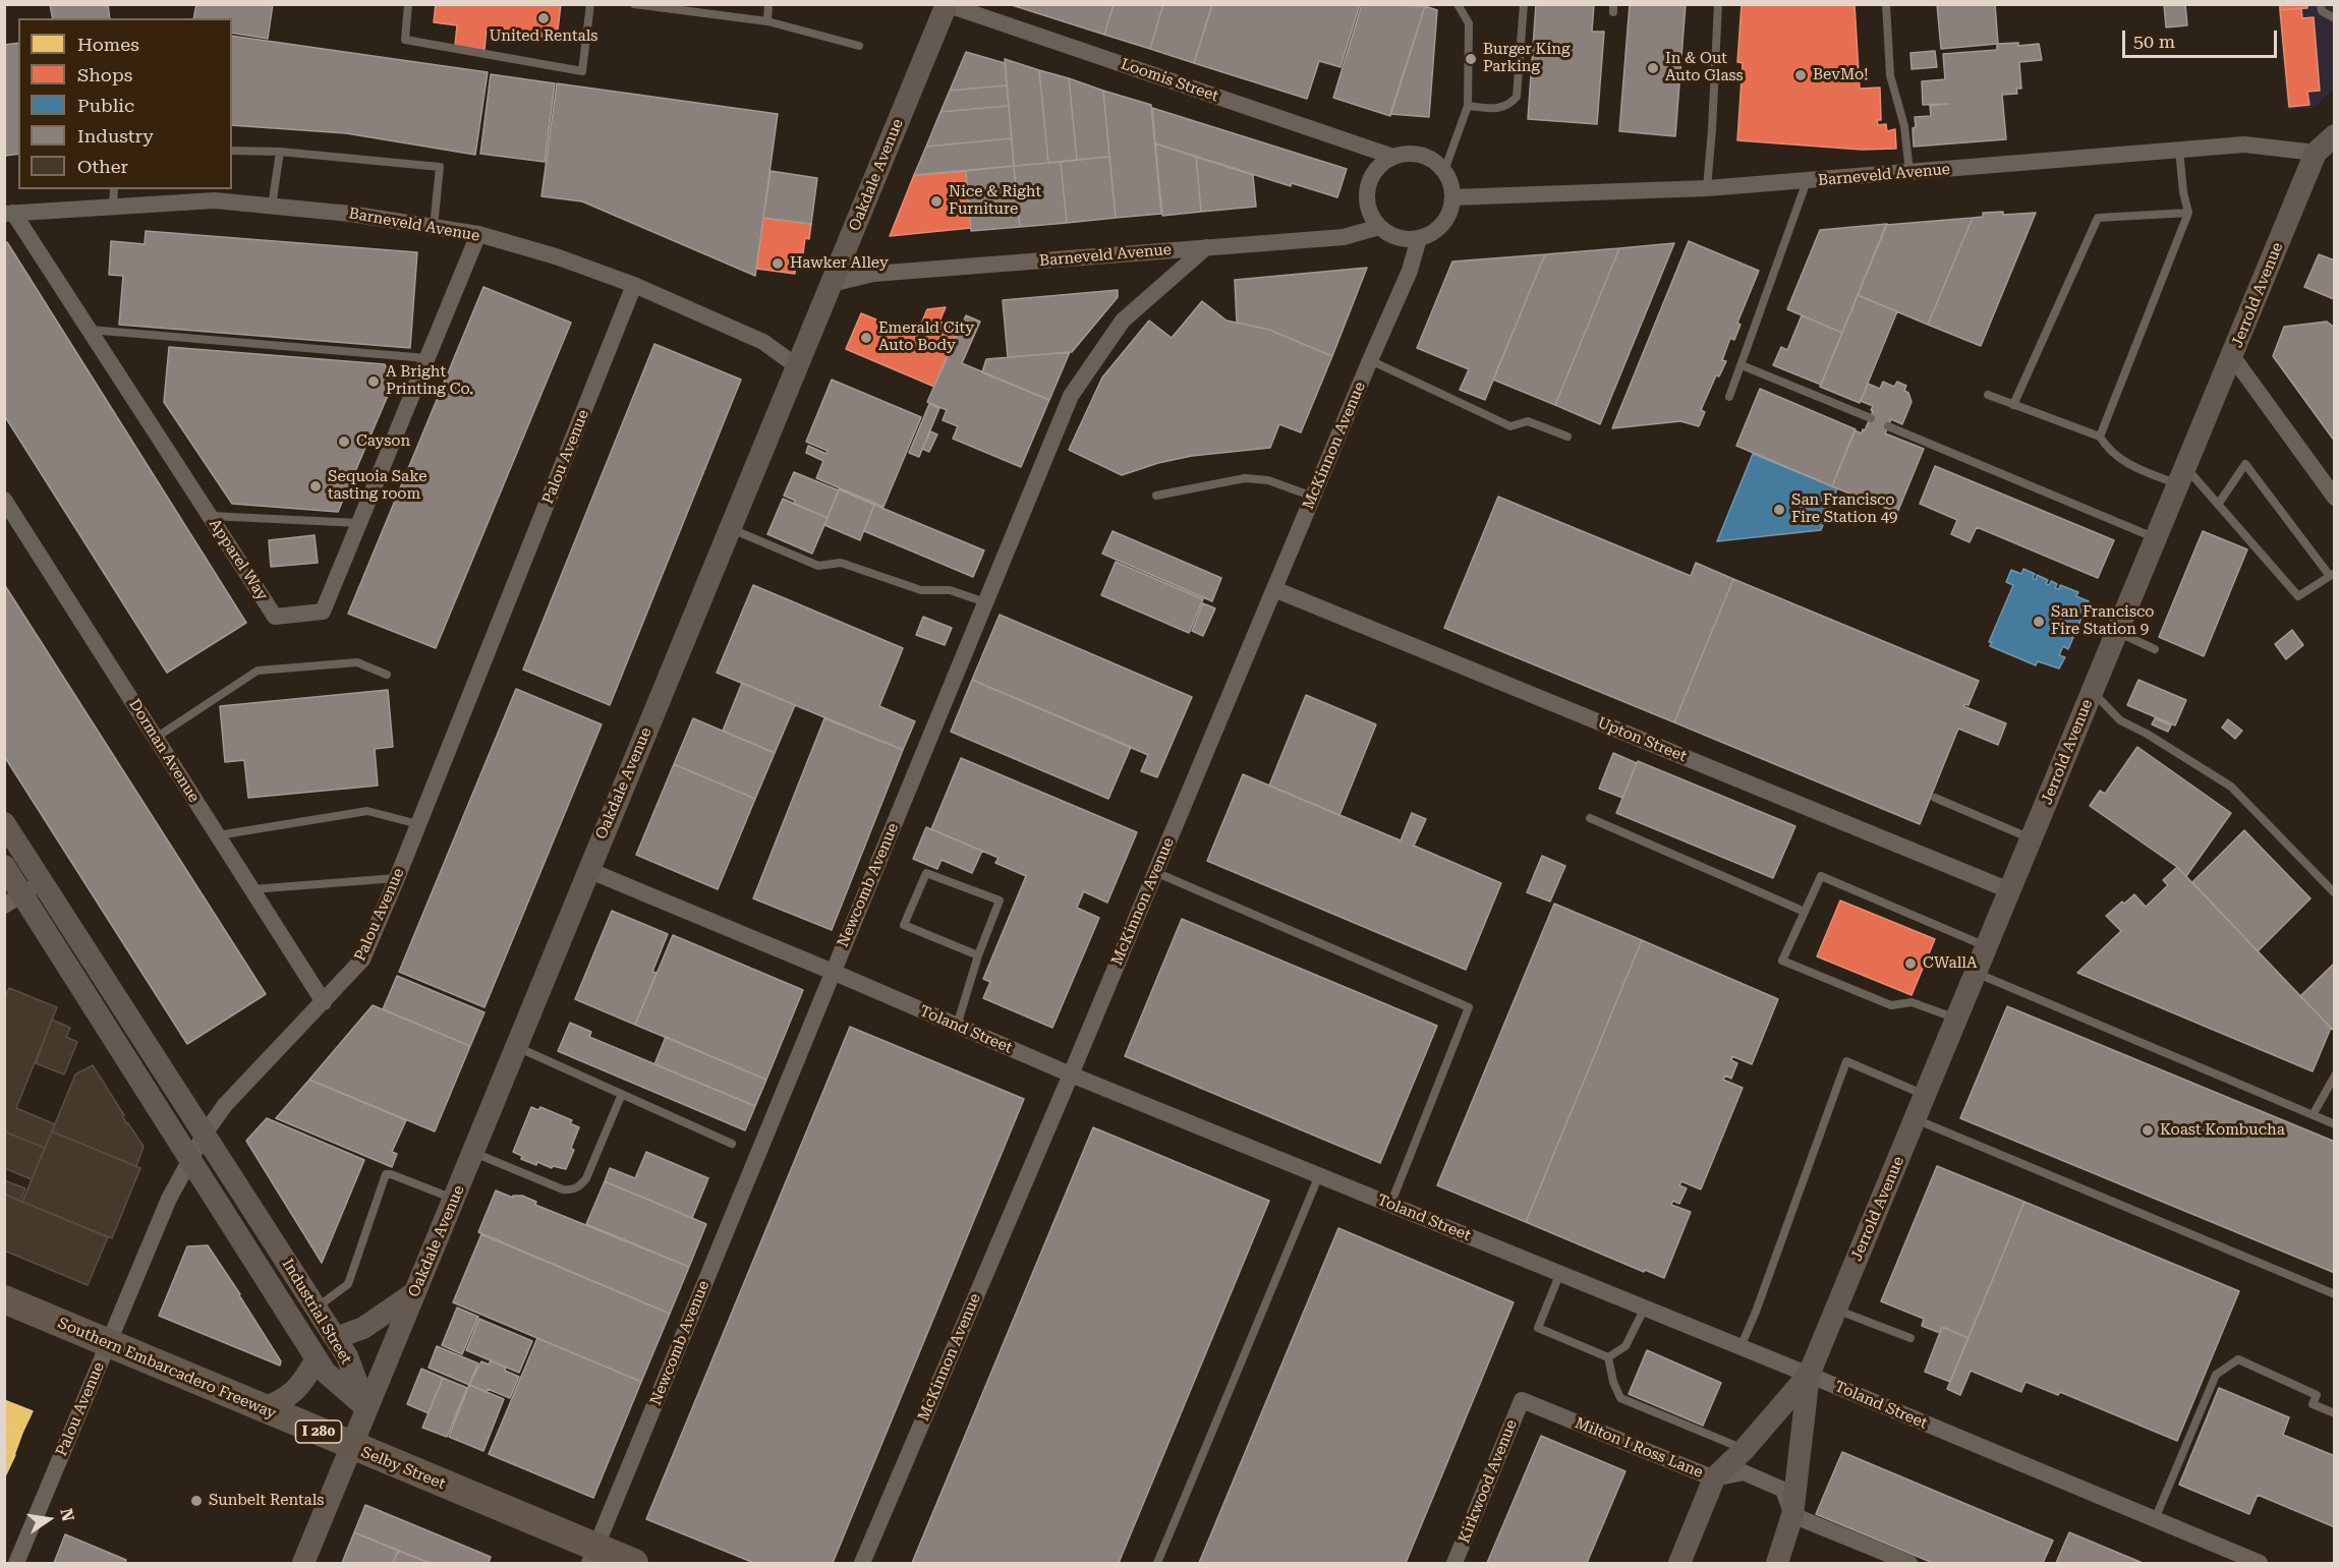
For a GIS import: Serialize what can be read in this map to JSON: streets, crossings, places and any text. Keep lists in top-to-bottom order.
{
  "streets": {
    "highway": ["Southern Embarcadero Freeway", "I 280"],
    "street": [
      "Loomis Street",
      "Oakdale Avenue",
      "Barneveld Avenue",
      "Jerrold Avenue",
      "McKinnon Avenue",
      "Palou Avenue",
      "Apparel Way",
      "Upton Street",
      "Dorman Avenue",
      "Newcomb Avenue",
      "Toland Street",
      "Industrial Street",
      "Milton I Ross Lane",
      "Selby Street",
      "Kirkwood Avenue"
    ]
  },
  "crossings": [
    ["Loomis Street", "Oakdale Avenue"],
    ["Loomis Street", "Barneveld Avenue"],
    ["Loomis Street", "McKinnon Avenue"],
    ["Oakdale Avenue", "Barneveld Avenue"],
    ["Oakdale Avenue", "Toland Street"],
    ["Oakdale Avenue", "Industrial Street"],
    ["Oakdale Avenue", "Selby Street"],
    ["Barneveld Avenue", "Jerrold Avenue"],
    ["Barneveld Avenue", "McKinnon Avenue"],
    ["Barneveld Avenue", "Palou Avenue"],
    ["Barneveld Avenue", "Apparel Way"],
    ["Barneveld Avenue", "Newcomb Avenue"],
    ["Jerrold Avenue", "Upton Street"],
    ["Jerrold Avenue", "Toland Street"],
    ["Jerrold Avenue", "Milton I Ross Lane"],
    ["McKinnon Avenue", "Upton Street"],
    ["McKinnon Avenue", "Toland Street"],
    ["Palou Avenue", "Dorman Avenue"],
    ["Palou Avenue", "Industrial Street"],
    ["Palou Avenue", "Selby Street"],
    ["Newcomb Avenue", "Toland Street"],
    ["Newcomb Avenue", "Southern Embarcadero Freeway"],
    ["Newcomb Avenue", "Selby Street"],
    ["Southern Embarcadero Freeway", "Selby Street"],
    ["Milton I Ross Lane", "Kirkwood Avenue"]
  ],
  "places": [
    "United Rentals",
    "Burger King Parking",
    "In & Out Auto Glass",
    "BevMo!",
    "Nice & Right Furniture",
    "Hawker Alley",
    "Emerald City Auto Body",
    "A Bright Printing Co.",
    "Cayson",
    "Sequoia Sake tasting room",
    "San Francisco Fire Station 49",
    "San Francisco Fire Station 9",
    "CWallA",
    "Koast Kombucha",
    "Sunbelt Rentals"
  ],
  "legend": [
    "Homes",
    "Shops",
    "Public",
    "Industry",
    "Other"
  ],
  "scale_bar": "50 m",
  "north": "right"
}
